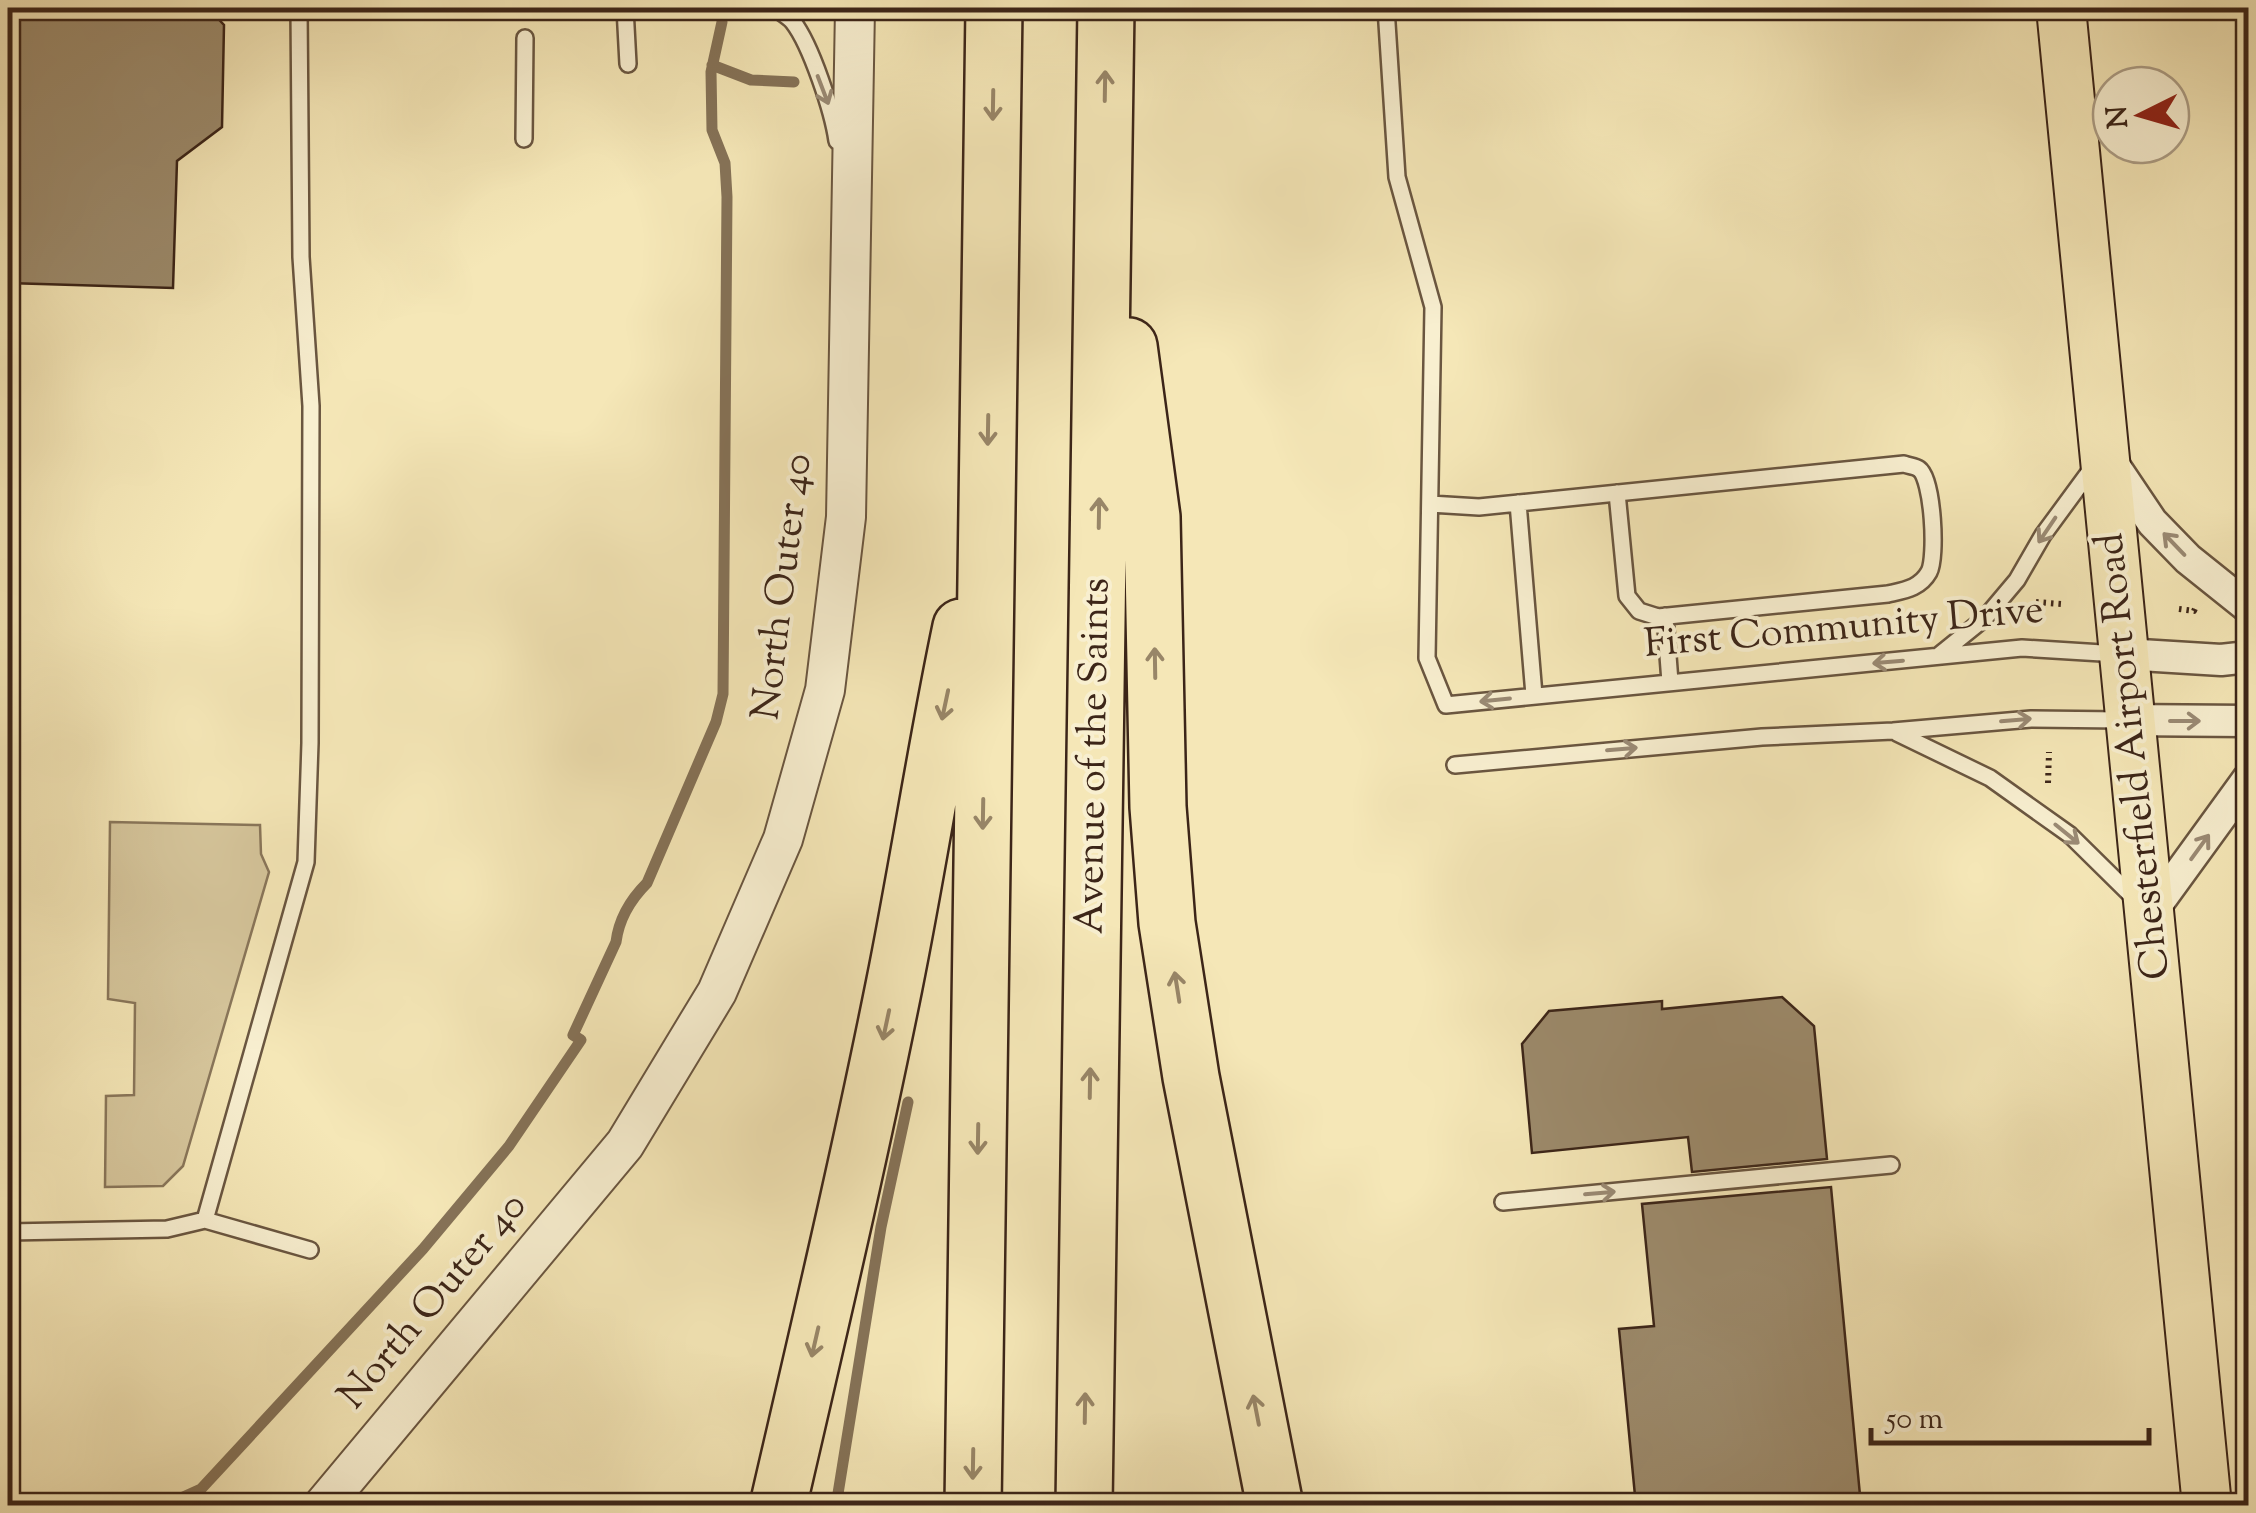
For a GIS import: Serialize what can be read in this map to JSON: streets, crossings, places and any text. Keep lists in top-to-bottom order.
{
  "streets": {
    "highway": ["Avenue of the Saints"],
    "main road": ["Chesterfield Airport Road"],
    "street": ["North Outer 40", "First Community Drive"]
  },
  "crossings": [
    ["First Community Drive", "Chesterfield Airport Road"]
  ],
  "scale_bar": "50 m",
  "north": "left"
}
